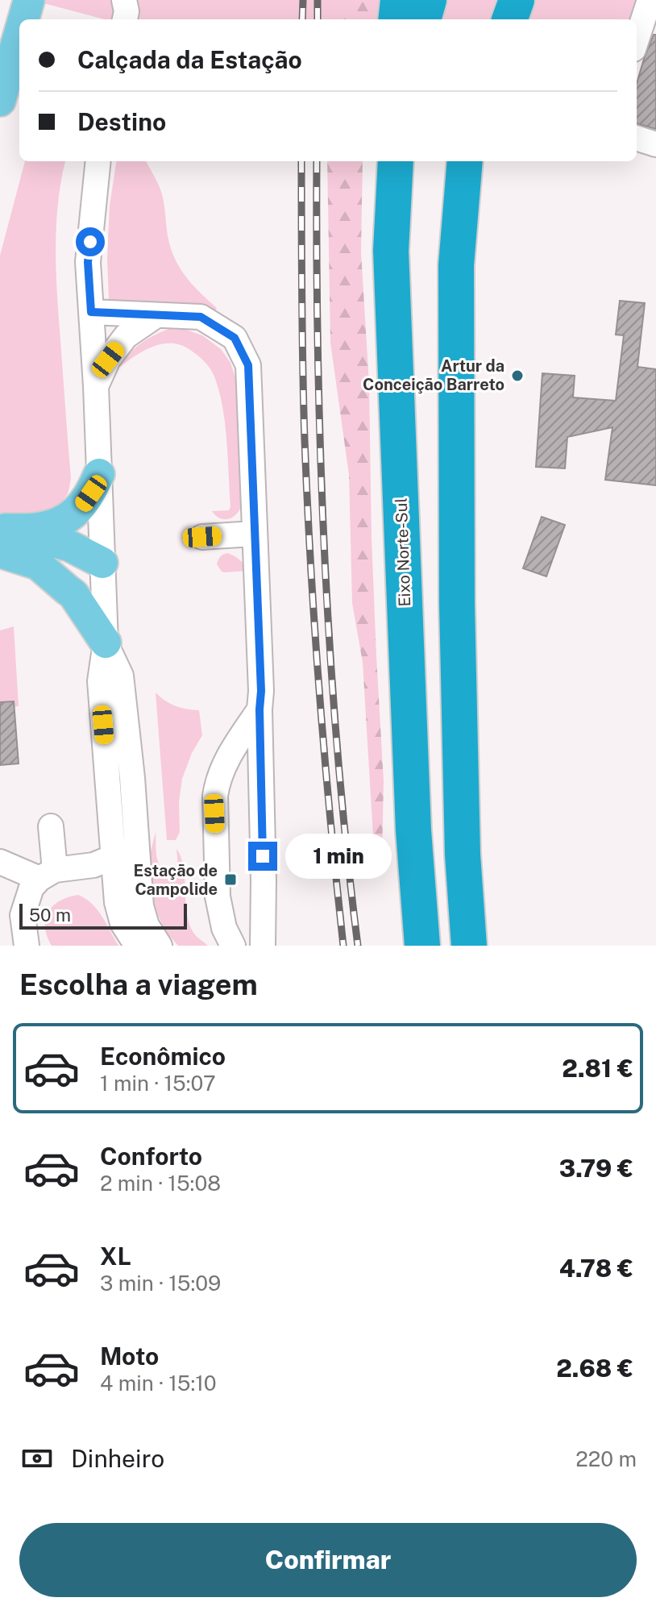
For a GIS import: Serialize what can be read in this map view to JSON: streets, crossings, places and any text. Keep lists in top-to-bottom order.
{
  "streets": {
    "highway": ["Eixo Norte-Sul"]
  },
  "places": {
    "other": ["Artur da Conceição Barreto"],
    "transit": ["Estação de Campolide"]
  },
  "scale_bar": "50 m",
  "page": {
    "banner": ["Calçada da Estação", "Destino"],
    "bubble": "1 min",
    "scale": "50 m",
    "heading": "Escolha a viagem",
    "list": [
      {
        "name": "Econômico",
        "note": "1 min · 15:07",
        "value": "2.81 €"
      },
      {
        "name": "Conforto",
        "note": "2 min · 15:08",
        "value": "3.79 €"
      },
      {
        "name": "XL",
        "note": "3 min · 15:09",
        "value": "4.78 €"
      },
      {
        "name": "Moto",
        "note": "4 min · 15:10",
        "value": "2.68 €"
      }
    ],
    "pay": ["Dinheiro", "220 m"],
    "buttons": "Confirmar"
  }
}
